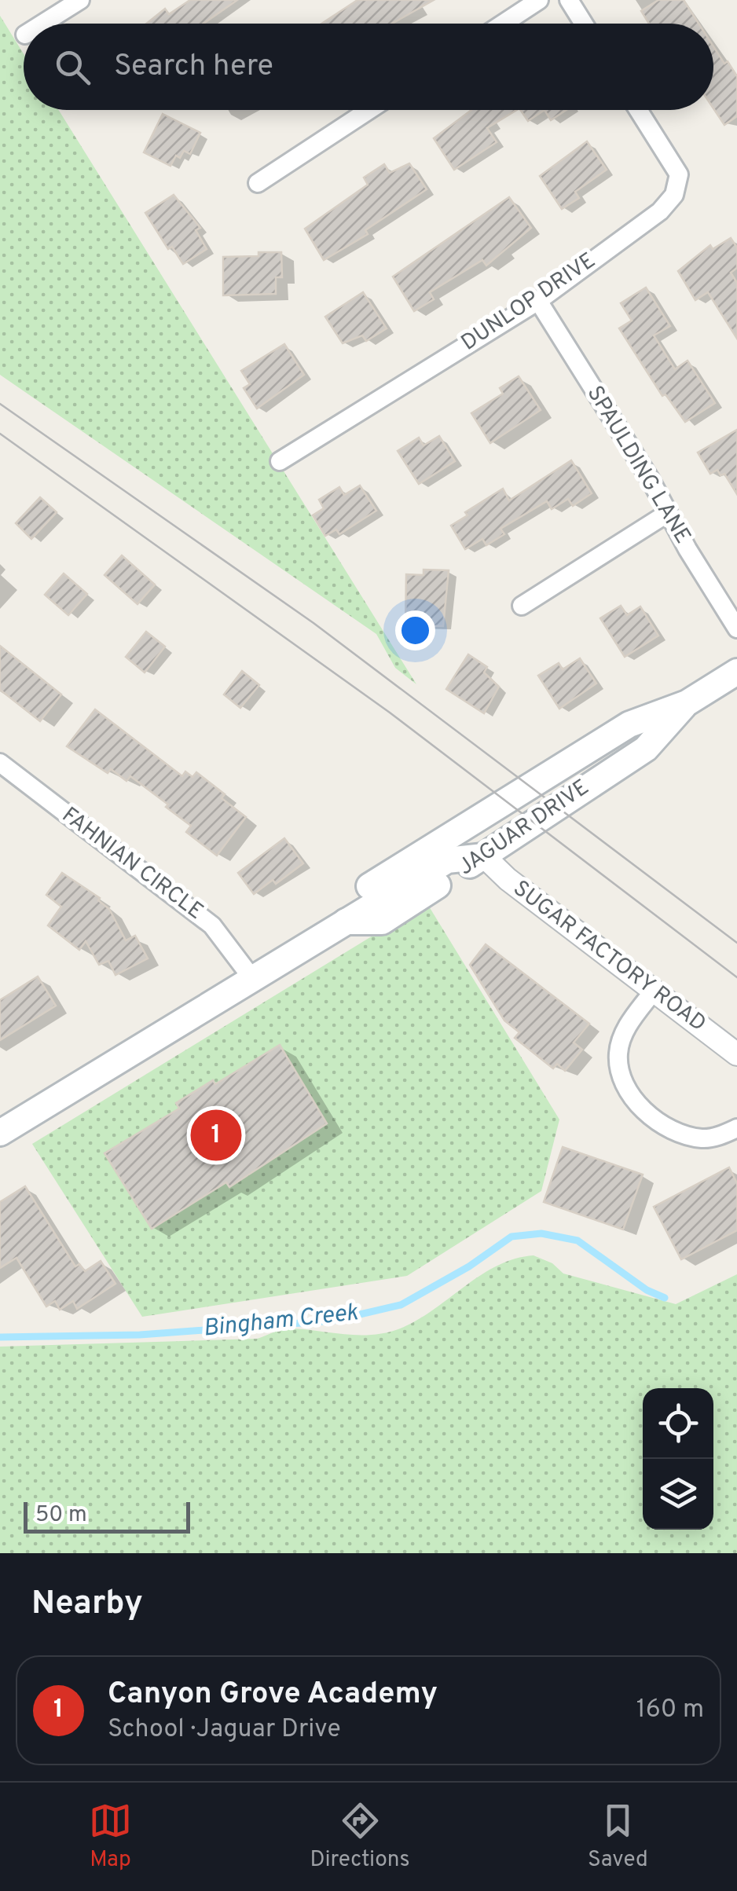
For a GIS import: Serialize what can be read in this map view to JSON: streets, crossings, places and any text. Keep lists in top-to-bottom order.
{
  "streets": {
    "main road": ["JAGUAR DRIVE"],
    "street": [
      "DUNLOP DRIVE",
      "SPAULDING LANE",
      "FAHNIAN CIRCLE",
      "SUGAR FACTORY ROAD"
    ]
  },
  "crossings": [
    ["DUNLOP DRIVE", "SPAULDING LANE"],
    ["JAGUAR DRIVE", "FAHNIAN CIRCLE"],
    ["JAGUAR DRIVE", "SUGAR FACTORY ROAD"]
  ],
  "water": ["Bingham Creek"],
  "scale_bar": "50 m",
  "page": {
    "search": "Search here",
    "pins": "1",
    "scale": "50 m",
    "heading": "Nearby",
    "list": [
      {
        "mark": "1",
        "name": "Canyon Grove Academy",
        "note": "School · Jaguar Drive",
        "value": "160 m"
      }
    ],
    "nav": ["Map", "Directions", "Saved"]
  }
}
